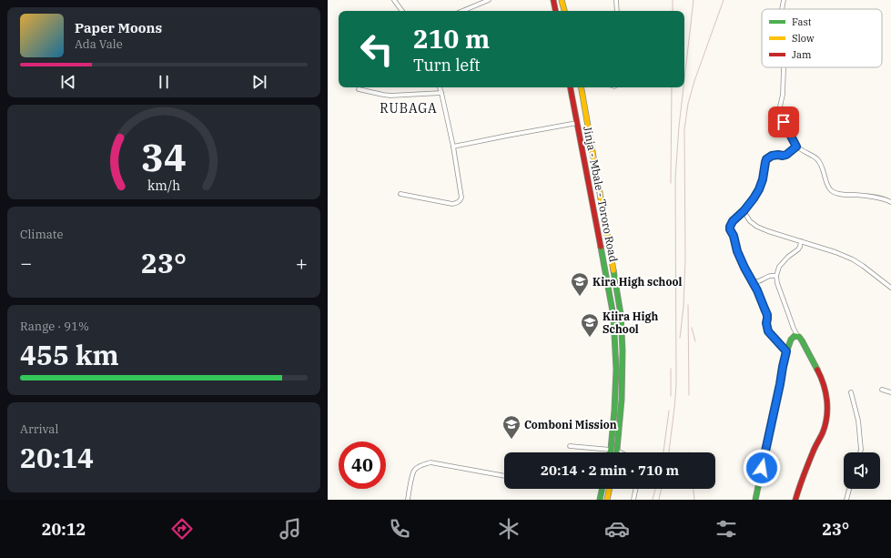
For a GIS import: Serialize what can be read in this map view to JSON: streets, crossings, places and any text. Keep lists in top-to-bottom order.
{
  "streets": {
    "main road": ["Jinja - Mbale - Tororo Road"]
  },
  "districts": ["RUBAGA"],
  "places": {
    "school or university": ["Kira High school", "Kiira High School", "Comboni Mission"]
  },
  "legend": ["Fast", "Slow", "Jam"],
  "page": {
    "turn": ["210 m", "Turn left"],
    "song": ["Paper Moons", "Ada Vale"],
    "tile": [
      "Climate",
      ["Range · 91%", "455 km"],
      ["Arrival", "20:14"]
    ],
    "heat": ["−", "23°", "+"],
    "limit": "40",
    "trip": "20:14 · 2 min · 710 m",
    "tabs": ["20:12", "23°"],
    "gauge": ["34", "km/h"]
  }
}
